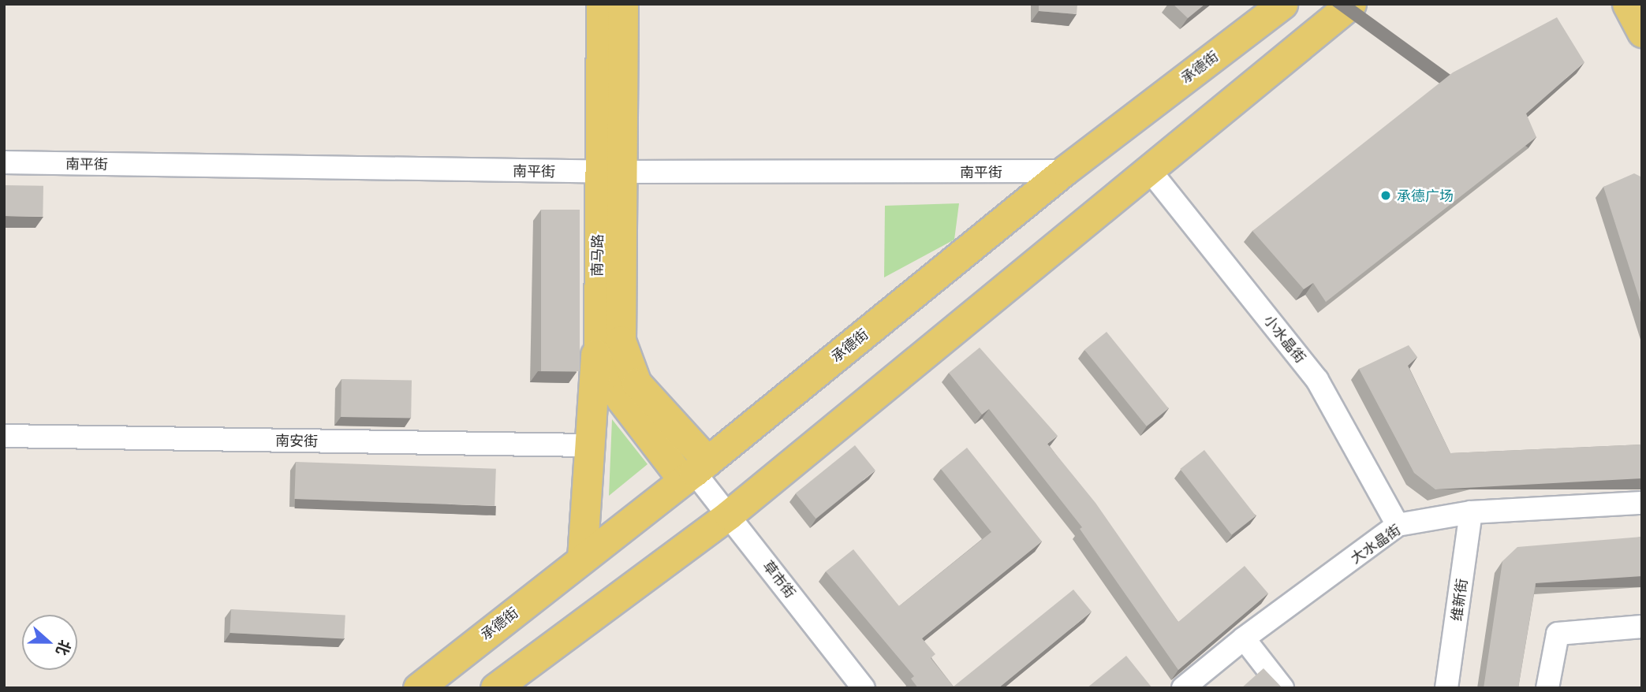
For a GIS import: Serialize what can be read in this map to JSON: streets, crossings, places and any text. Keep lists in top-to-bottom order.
{
  "streets": {
    "main road": ["承德街", "南马路"],
    "street": [
      "南平街",
      "小水晶街",
      "南安街",
      "大水晶街",
      "草市街",
      "维新街"
    ]
  },
  "crossings": [
    ["承德街", "南平街"],
    ["承德街", "南马路"],
    ["承德街", "草市街"],
    ["南平街", "南马路"],
    ["南马路", "草市街"],
    ["小水晶街", "大水晶街"],
    ["大水晶街", "维新街"]
  ],
  "places": ["承德广场"],
  "north": "right"
}
